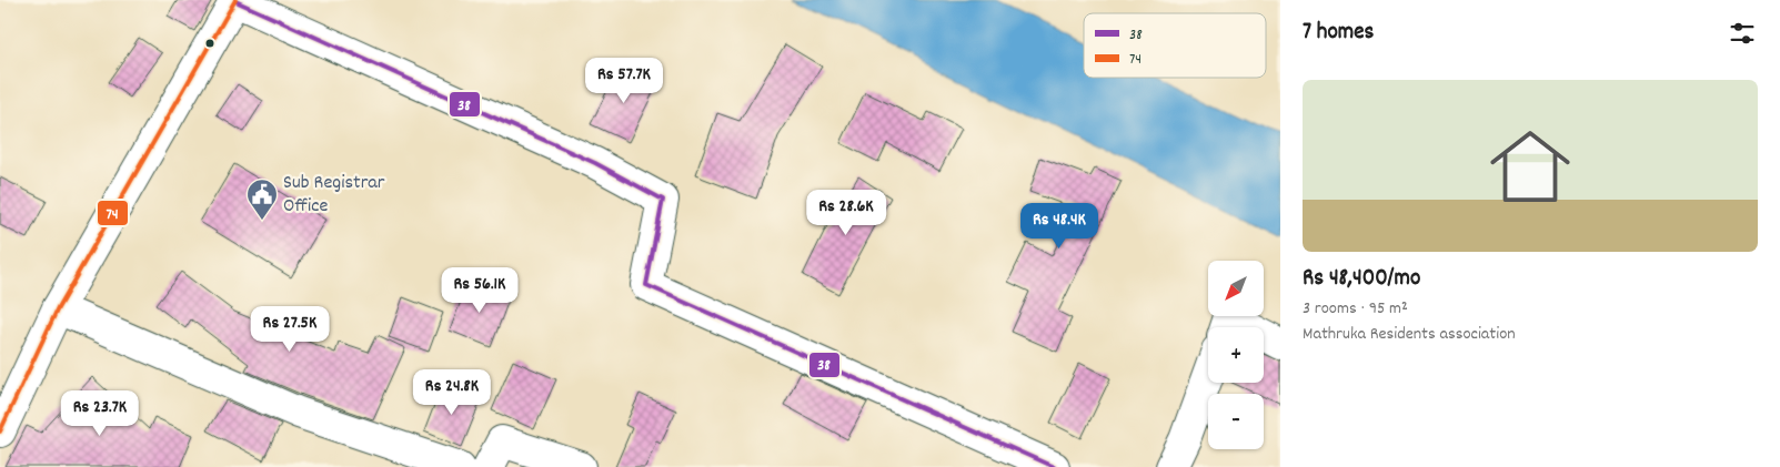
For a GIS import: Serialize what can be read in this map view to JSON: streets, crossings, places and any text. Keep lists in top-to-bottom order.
{
  "places": {
    "public building": ["Sub Registrar Office"]
  },
  "lines": ["transit line 74", "transit line 38"],
  "legend": ["38", "74"],
  "north": "bottom left",
  "page": {
    "heading": "7 homes",
    "price": [
      "Rs 57.7K",
      "Rs 28.6K",
      "Rs 48.4K",
      "Rs 56.1K",
      "Rs 27.5K",
      "Rs 24.8K",
      "Rs 23.7K"
    ],
    "list": [
      {
        "name": "Rs 48,400/mo",
        "note": "3 rooms · 95 m² · Mathruka Residents association"
      }
    ],
    "map_buttons": ["+", "−"]
  }
}
